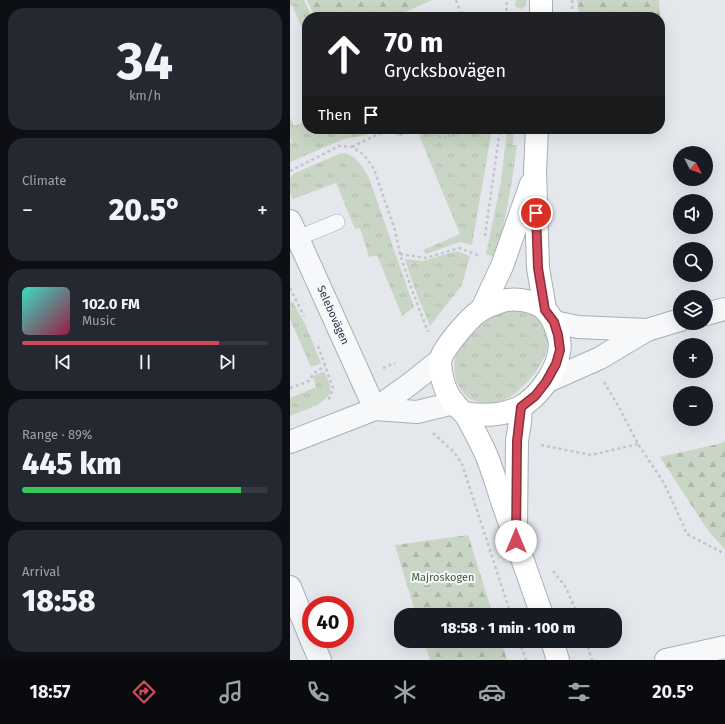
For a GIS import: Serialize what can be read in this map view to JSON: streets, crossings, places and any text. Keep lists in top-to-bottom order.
{
  "streets": {
    "street": ["Selebovägen"]
  },
  "parks": ["Majroskogen"],
  "north": "bottom right",
  "page": {
    "tile": [
      ["34", "km/h"],
      "Climate",
      ["Range · 89%", "445 km"],
      ["Arrival", "18:58"]
    ],
    "turn": ["70 m", "Grycksbovägen"],
    "then": "Then",
    "map_buttons": ["+", "−"],
    "heat": ["−", "20.5°", "+"],
    "song": ["102.0 FM", "Music"],
    "limit": "40",
    "trip": "18:58 · 1 min · 100 m",
    "tabs": ["18:57", "20.5°"]
  }
}
